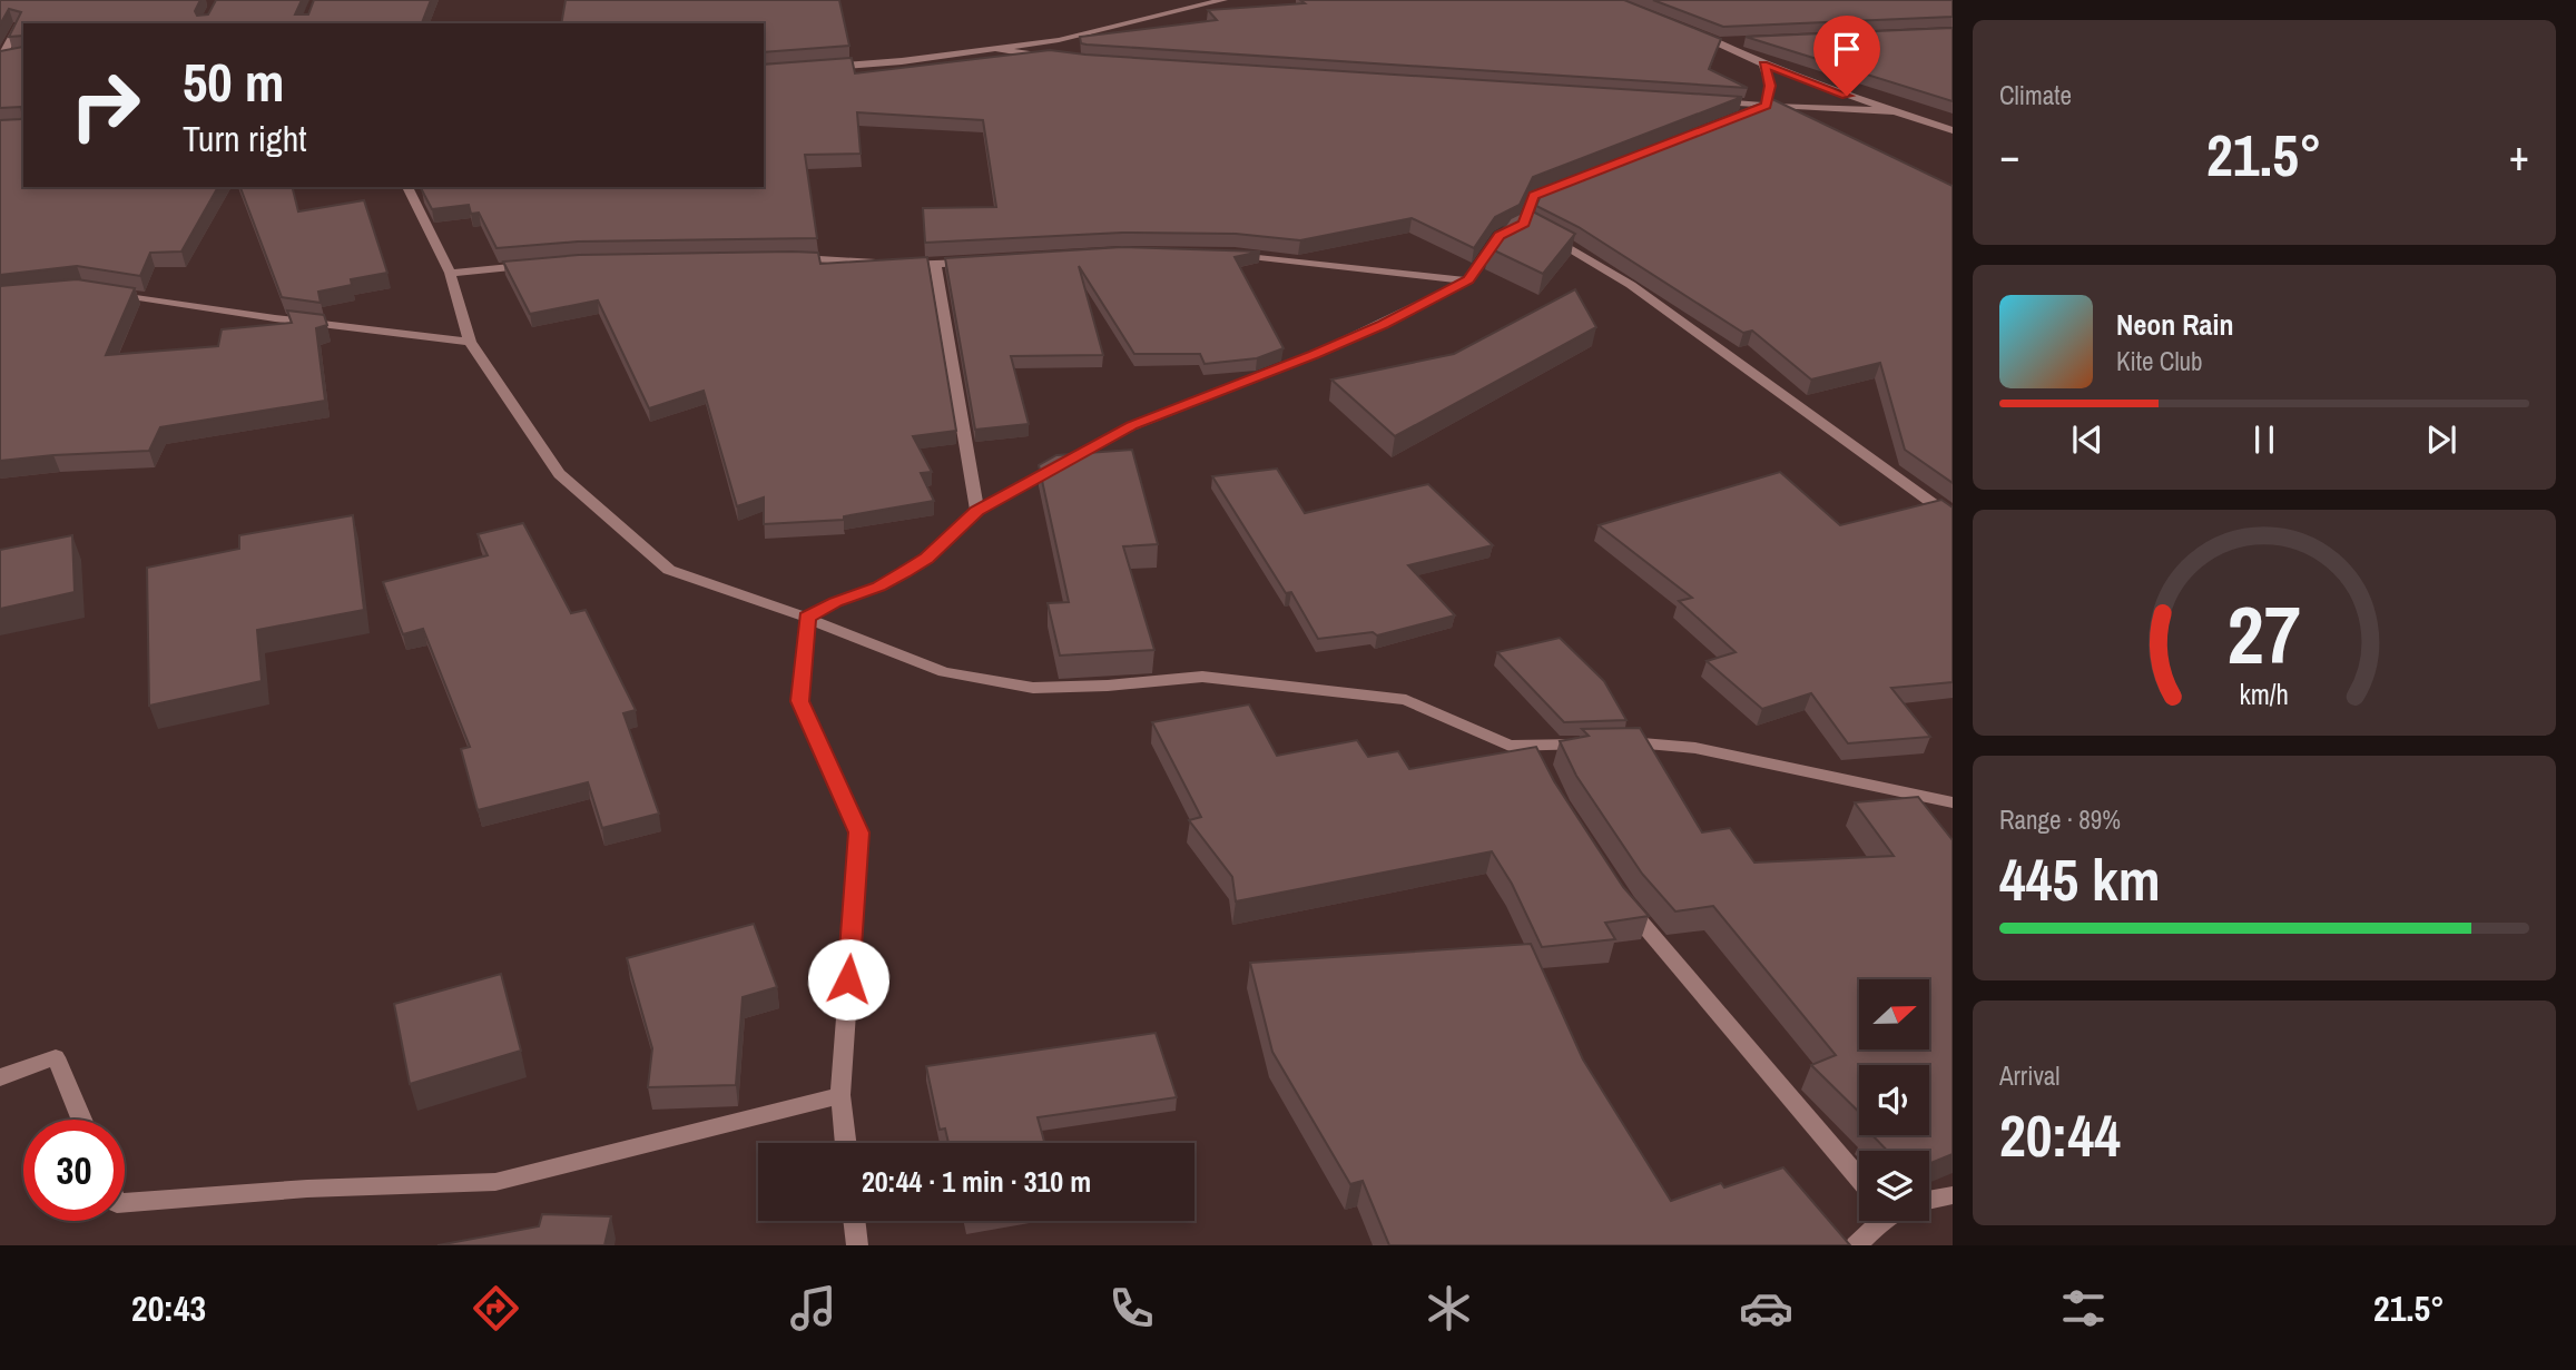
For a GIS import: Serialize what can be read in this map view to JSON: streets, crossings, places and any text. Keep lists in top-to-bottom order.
{
  "north": "right",
  "page": {
    "tile": [
      "Climate",
      ["Range · 89%", "445 km"],
      ["Arrival", "20:44"]
    ],
    "turn": ["50 m", "Turn right"],
    "heat": ["−", "21.5°", "+"],
    "song": ["Neon Rain", "Kite Club"],
    "limit": "30",
    "trip": "20:44 · 1 min · 310 m",
    "tabs": ["20:43", "21.5°"],
    "gauge": ["27", "km/h"]
  }
}
